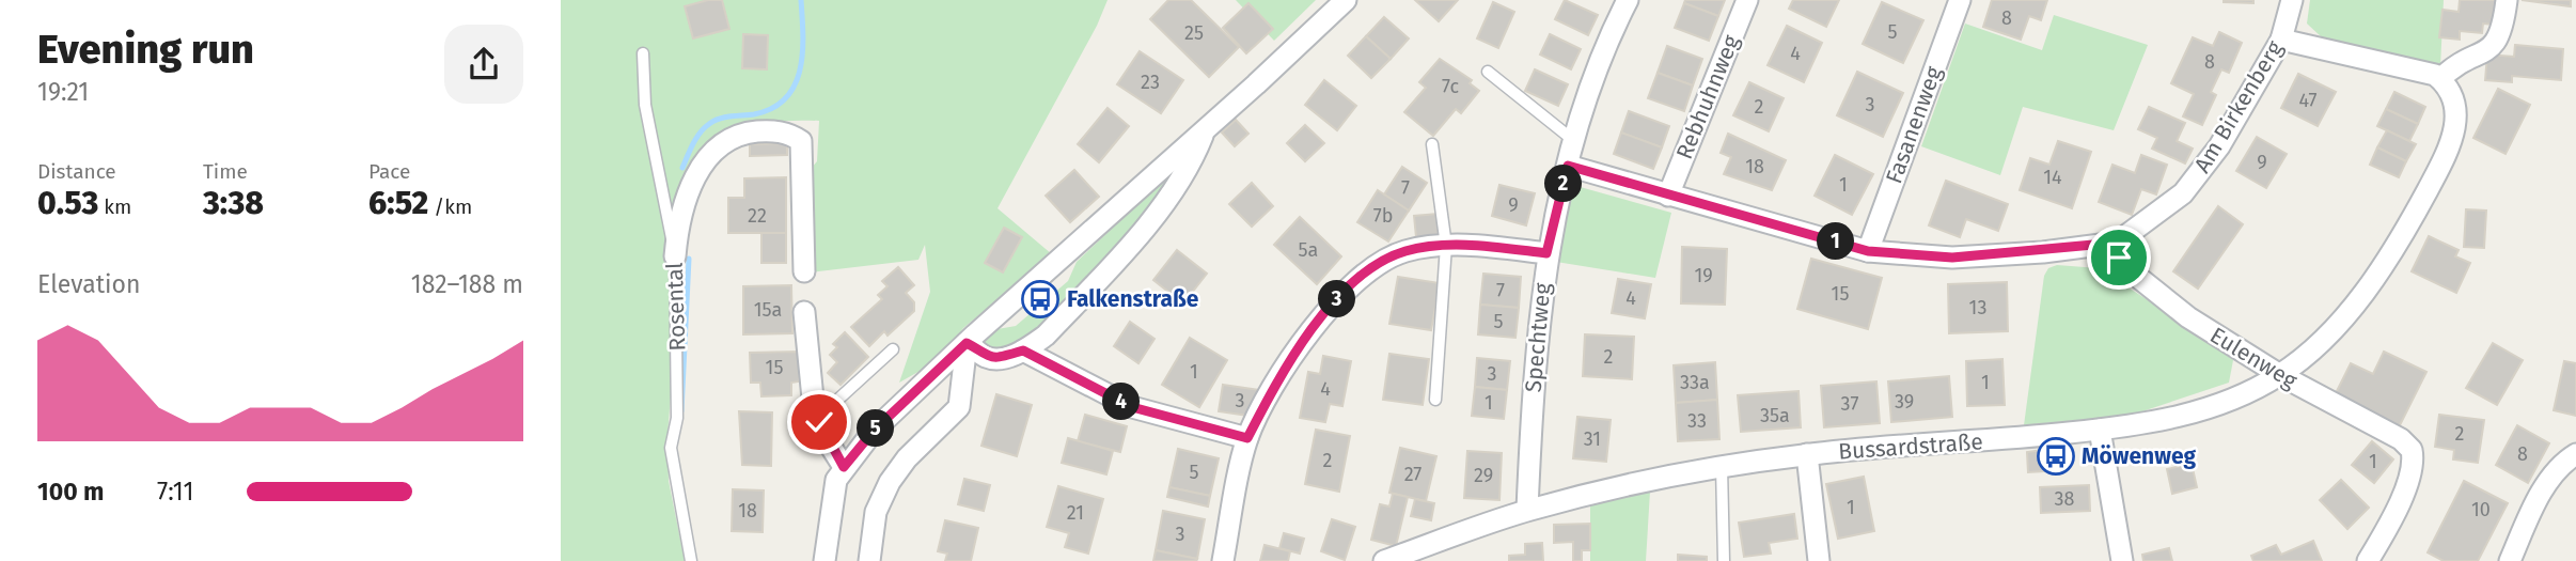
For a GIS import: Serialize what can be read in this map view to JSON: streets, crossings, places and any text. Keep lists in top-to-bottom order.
{
  "streets": {
    "street": [
      "Rebhuhnweg",
      "Am Birkenberg",
      "Fasanenweg",
      "Spechtweg",
      "Eulenweg",
      "Bussardstraße"
    ],
    "lane": ["Rosental"]
  },
  "crossings": [
    ["Am Birkenberg", "Eulenweg"],
    ["Spechtweg", "Bussardstraße"],
    ["Eulenweg", "Bussardstraße"]
  ],
  "places": {
    "bus stop": ["Falkenstraße", "Möwenweg"]
  },
  "house_numbers": [
    "8",
    "5",
    "25",
    "4",
    "8",
    "23",
    "7c",
    "47",
    "3",
    "2",
    "9",
    "18",
    "14",
    "1",
    "7",
    "9",
    "22",
    "7b",
    "5a",
    "19",
    "7",
    "15",
    "4",
    "13",
    "15a",
    "5",
    "2",
    "15",
    "1",
    "3",
    "33a",
    "1",
    "4",
    "3",
    "39",
    "1",
    "37",
    "35a",
    "33",
    "2",
    "31",
    "8",
    "2",
    "1",
    "5",
    "27",
    "29",
    "38",
    "1",
    "10",
    "18",
    "21",
    "3"
  ],
  "page": {
    "heading": ["Evening run", "19:21"],
    "stats": [
      ["Distance", "0.53 km"],
      ["Time", "3:38"],
      ["Pace", "6:52 /km"]
    ],
    "pins": [
      "2",
      "1",
      "3",
      "4",
      "5"
    ],
    "chart": ["Elevation", "182–188 m"],
    "list": [
      {
        "name": "100 m",
        "note": "7:11"
      }
    ]
  }
}
